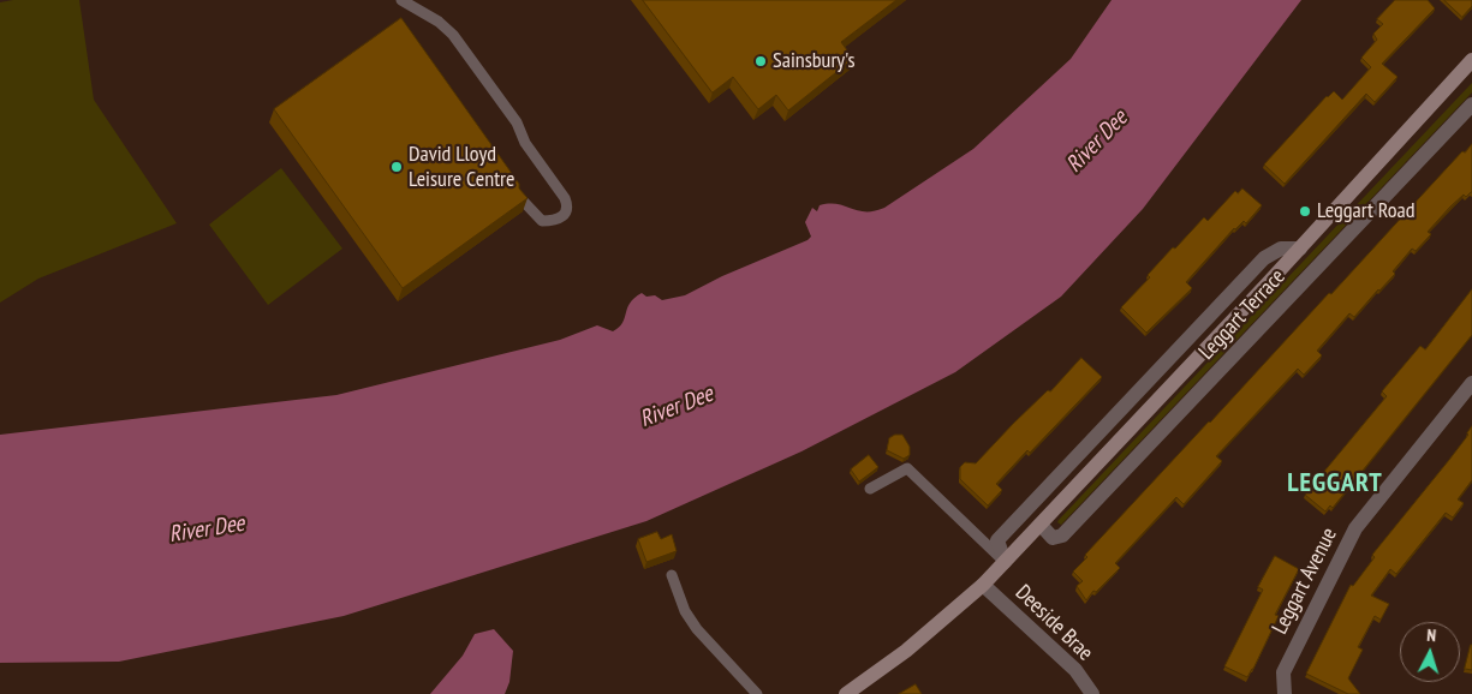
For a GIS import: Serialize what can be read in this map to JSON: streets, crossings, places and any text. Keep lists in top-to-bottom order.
{
  "streets": {
    "main road": ["Leggart Terrace"],
    "street": ["Leggart Avenue", "Deeside Brae"]
  },
  "crossings": [
    ["Leggart Terrace", "Deeside Brae"]
  ],
  "districts": ["LEGGART"],
  "water": ["River Dee"],
  "places": ["Sainsbury's", "David Lloyd Leisure Centre", "Leggart Road"],
  "north": "top"
}
